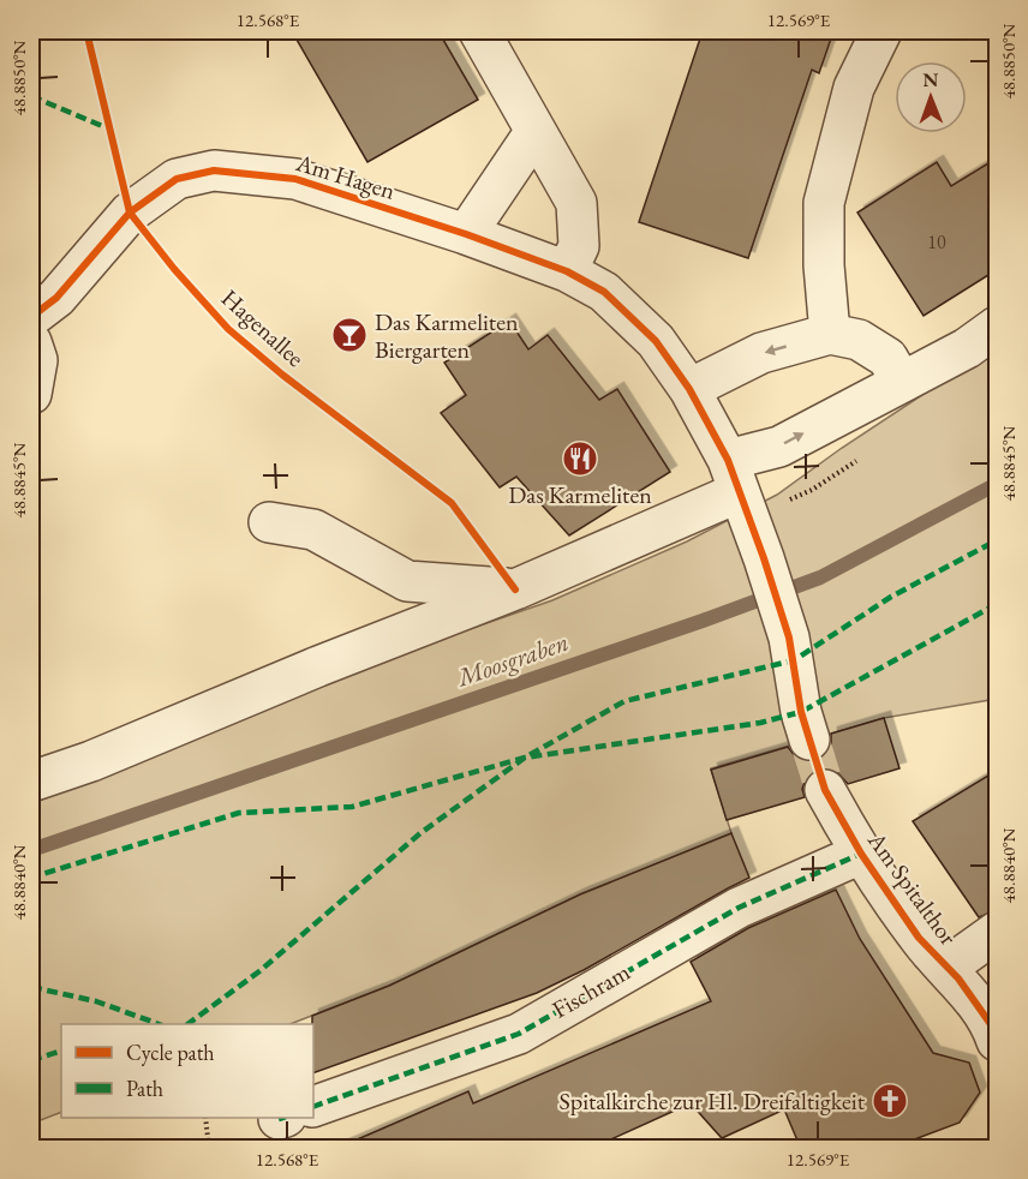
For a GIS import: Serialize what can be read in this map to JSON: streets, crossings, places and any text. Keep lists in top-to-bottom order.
{
  "streets": {
    "street": ["Am Hagen", "Am Spitalthor", "Fischram"],
    "cycle path": ["Hagenallee"]
  },
  "crossings": [
    ["Am Spitalthor", "Fischram"]
  ],
  "water": ["Moosgraben"],
  "places": {
    "bar": ["Das Karmeliten Biergarten"],
    "restaurant": ["Das Karmeliten"],
    "church": ["Spitalkirche zur Hl. Dreifaltigkeit"]
  },
  "house_numbers": ["10"],
  "legend": ["Cycle path", "Path"],
  "north": "top",
  "coordinates": [
    "12.568°E",
    "12.569°E",
    "48.8850°N",
    "48.8845°N",
    "48.8840°N"
  ]
}
